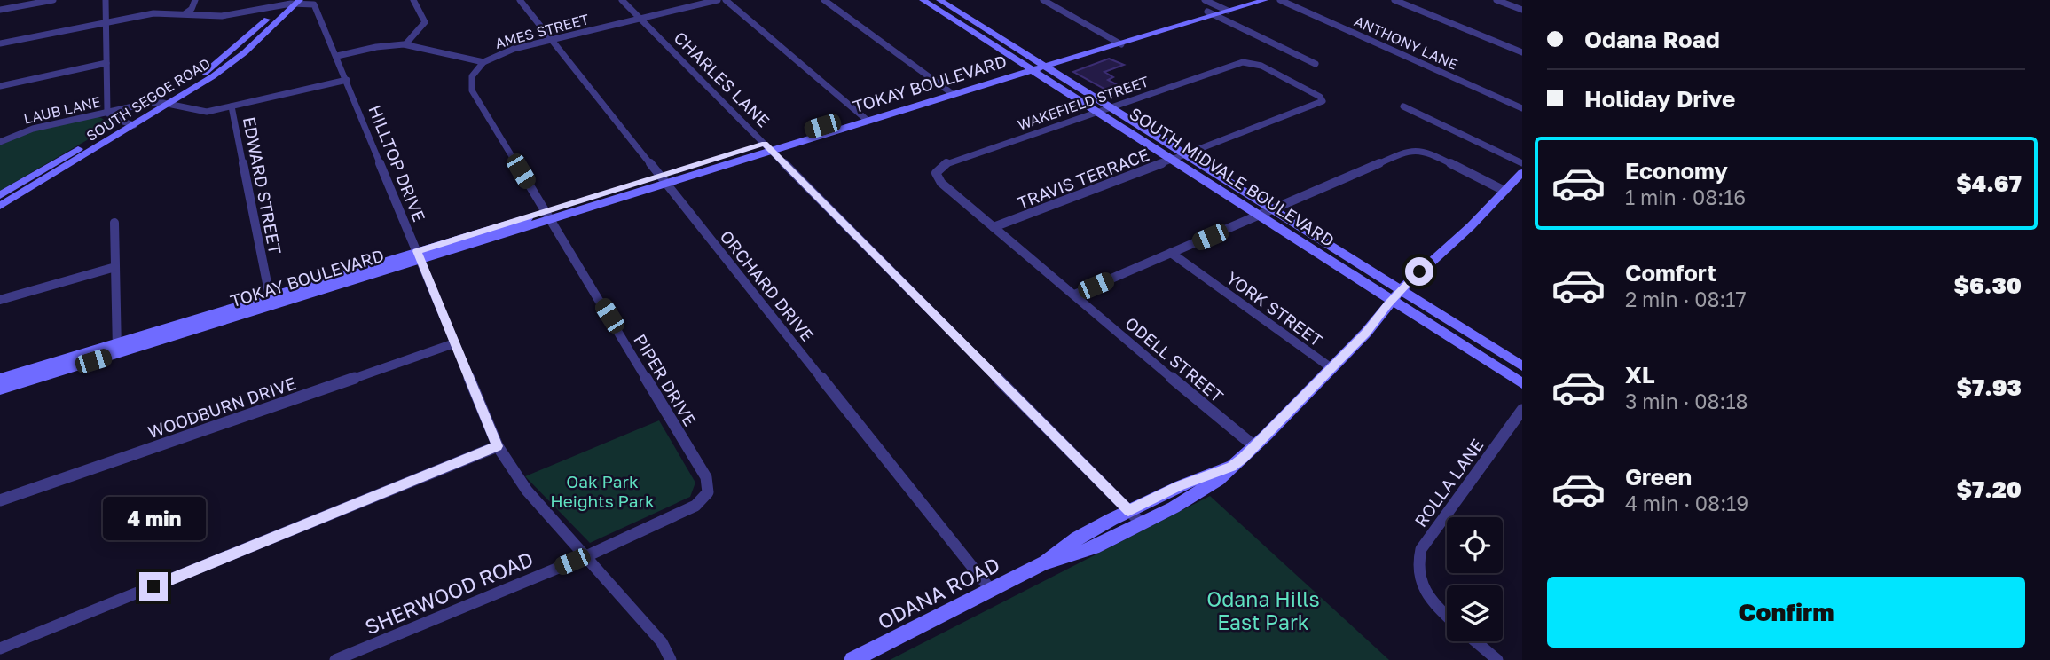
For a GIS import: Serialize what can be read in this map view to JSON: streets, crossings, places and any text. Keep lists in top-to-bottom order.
{
  "streets": {
    "street": [
      "AMES STREET",
      "ANTHONY LANE",
      "CHARLES LANE",
      "TOKAY BOULEVARD",
      "SOUTH SEGOE ROAD",
      "WAKEFIELD STREET",
      "LAUB LANE",
      "HILLTOP DRIVE",
      "SOUTH MIDVALE BOULEVARD",
      "TRAVIS TERRACE",
      "EDWARD STREET",
      "ORCHARD DRIVE",
      "YORK STREET",
      "ODELL STREET",
      "PIPER DRIVE",
      "WOODBURN DRIVE",
      "ROLLA LANE",
      "SHERWOOD ROAD",
      "ODANA ROAD"
    ]
  },
  "crossings": [
    ["AMES STREET", "CHARLES LANE"],
    ["AMES STREET", "HILLTOP DRIVE"],
    ["AMES STREET", "ORCHARD DRIVE"],
    ["AMES STREET", "PIPER DRIVE"],
    ["CHARLES LANE", "TOKAY BOULEVARD"],
    ["CHARLES LANE", "ODANA ROAD"],
    ["TOKAY BOULEVARD", "HILLTOP DRIVE"],
    ["TOKAY BOULEVARD", "SOUTH MIDVALE BOULEVARD"],
    ["TOKAY BOULEVARD", "EDWARD STREET"],
    ["TOKAY BOULEVARD", "ORCHARD DRIVE"],
    ["TOKAY BOULEVARD", "PIPER DRIVE"],
    ["SOUTH SEGOE ROAD", "LAUB LANE"],
    ["SOUTH SEGOE ROAD", "HILLTOP DRIVE"],
    ["WAKEFIELD STREET", "SOUTH MIDVALE BOULEVARD"],
    ["WAKEFIELD STREET", "TRAVIS TERRACE"],
    ["WAKEFIELD STREET", "ODELL STREET"],
    ["LAUB LANE", "HILLTOP DRIVE"],
    ["LAUB LANE", "EDWARD STREET"],
    ["HILLTOP DRIVE", "WOODBURN DRIVE"],
    ["HILLTOP DRIVE", "SHERWOOD ROAD"],
    ["SOUTH MIDVALE BOULEVARD", "TRAVIS TERRACE"],
    ["SOUTH MIDVALE BOULEVARD", "ODANA ROAD"],
    ["TRAVIS TERRACE", "ODELL STREET"],
    ["ORCHARD DRIVE", "ODANA ROAD"],
    ["YORK STREET", "ODANA ROAD"],
    ["ODELL STREET", "ODANA ROAD"],
    ["PIPER DRIVE", "SHERWOOD ROAD"]
  ],
  "parks": ["Oak Park Heights Park", "Odana Hills East Park"],
  "page": {
    "banner": ["Odana Road", "Holiday Drive"],
    "list": [
      {
        "name": "Economy",
        "note": "1 min · 08:16",
        "value": "$4.67"
      },
      {
        "name": "Comfort",
        "note": "2 min · 08:17",
        "value": "$6.30"
      },
      {
        "name": "XL",
        "note": "3 min · 08:18",
        "value": "$7.93"
      },
      {
        "name": "Green",
        "note": "4 min · 08:19",
        "value": "$7.20"
      }
    ],
    "bubble": "4 min",
    "buttons": "Confirm"
  }
}
